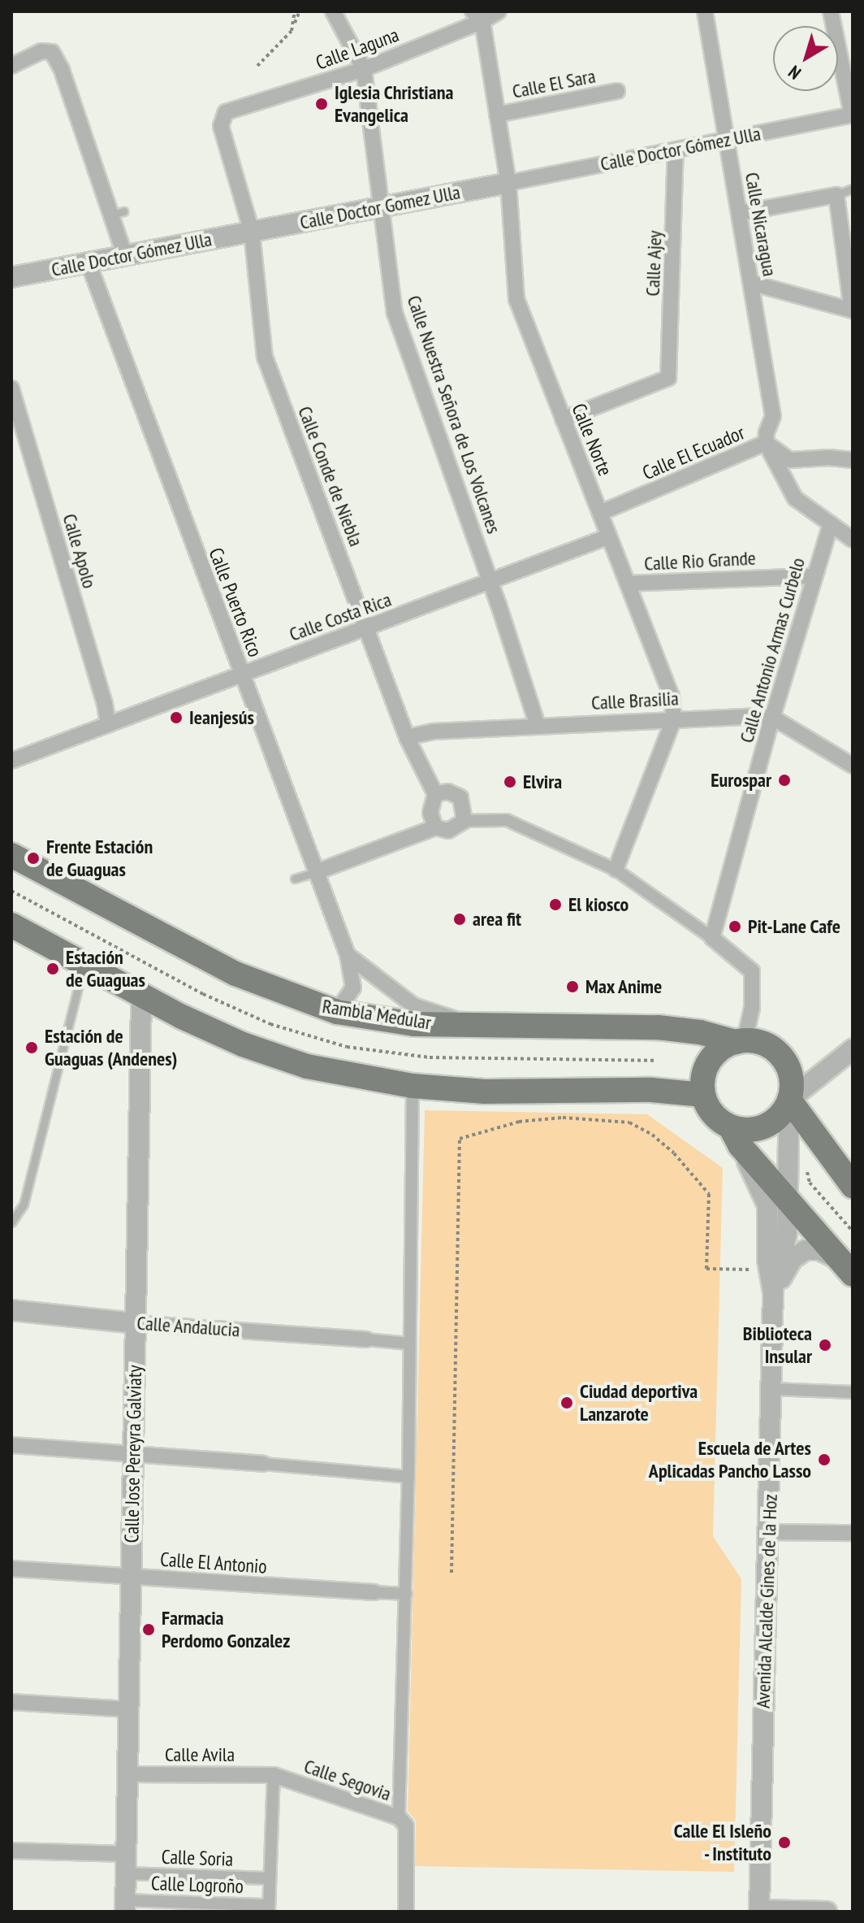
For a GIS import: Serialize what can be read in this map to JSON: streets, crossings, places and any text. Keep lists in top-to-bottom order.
{
  "streets": {
    "main road": ["Rambla Medular"],
    "street": [
      "Calle Laguna",
      "Calle El Sara",
      "Calle Doctor Gómez Ulla",
      "Calle Doctor Gomez Ulla",
      "Calle Nicaragua",
      "Calle Ajey",
      "Calle Nuestra Señora de Los Volcanes",
      "Calle Norte",
      "Calle El Ecuador",
      "Calle Conde de Niebla",
      "Calle Apolo",
      "Calle Rio Grande",
      "Calle Puerto Rico",
      "Calle Costa Rica",
      "Calle Antonio Armas Curbelo",
      "Calle Brasilia",
      "Calle Andalucia",
      "Calle Jose Pereyra Galviaty",
      "Calle El Antonio",
      "Avenida Alcalde Gines de la Hoz",
      "Calle Avila",
      "Calle Segovia",
      "Calle Soria",
      "Calle Logroño"
    ]
  },
  "crossings": [
    ["Calle Laguna", "Calle Nuestra Señora de Los Volcanes"],
    ["Calle Laguna", "Calle Norte"],
    ["Calle Laguna", "Calle Conde de Niebla"],
    ["Calle El Sara", "Calle Norte"],
    ["Calle Doctor Gómez Ulla", "Calle Doctor Gomez Ulla"],
    ["Calle Doctor Gómez Ulla", "Calle Nicaragua"],
    ["Calle Doctor Gómez Ulla", "Calle Ajey"],
    ["Calle Doctor Gómez Ulla", "Calle Norte"],
    ["Calle Doctor Gómez Ulla", "Calle Conde de Niebla"],
    ["Calle Doctor Gómez Ulla", "Calle Puerto Rico"],
    ["Calle Doctor Gomez Ulla", "Calle Nuestra Señora de Los Volcanes"],
    ["Calle Doctor Gomez Ulla", "Calle Norte"],
    ["Calle Doctor Gomez Ulla", "Calle Conde de Niebla"],
    ["Calle Nicaragua", "Calle El Ecuador"],
    ["Calle Ajey", "Calle Norte"],
    ["Calle Nuestra Señora de Los Volcanes", "Calle Costa Rica"],
    ["Calle Nuestra Señora de Los Volcanes", "Calle Brasilia"],
    ["Calle Norte", "Calle El Ecuador"],
    ["Calle Norte", "Calle Rio Grande"],
    ["Calle Norte", "Calle Costa Rica"],
    ["Calle Norte", "Calle Brasilia"],
    ["Calle Conde de Niebla", "Calle Costa Rica"],
    ["Calle Conde de Niebla", "Calle Brasilia"],
    ["Calle Apolo", "Calle Costa Rica"],
    ["Calle Rio Grande", "Calle Antonio Armas Curbelo"],
    ["Calle Puerto Rico", "Calle Costa Rica"],
    ["Calle Puerto Rico", "Rambla Medular"],
    ["Calle Antonio Armas Curbelo", "Calle Brasilia"],
    ["Rambla Medular", "Avenida Alcalde Gines de la Hoz"],
    ["Calle Andalucia", "Calle Jose Pereyra Galviaty"],
    ["Calle Jose Pereyra Galviaty", "Calle El Antonio"],
    ["Calle Jose Pereyra Galviaty", "Calle Avila"],
    ["Calle Jose Pereyra Galviaty", "Calle Soria"],
    ["Calle Jose Pereyra Galviaty", "Calle Logroño"],
    ["Calle Avila", "Calle Segovia"]
  ],
  "places": [
    "Iglesia Christiana Evangelica",
    "Ieanjesús",
    "Eurospar",
    "Elvira",
    "Frente Estación de Guaguas",
    "El kiosco",
    "area fit",
    "Pit-Lane Cafe",
    "Estación de Guaguas",
    "Max Anime",
    "Estación de Guaguas (Andenes)",
    "Biblioteca Insular",
    "Ciudad deportiva Lanzarote",
    "Escuela de Artes Aplicadas Pancho Lasso",
    "Farmacia Perdomo Gonzalez",
    "Calle El Isleño - Instituto"
  ],
  "north": "bottom left"
}
